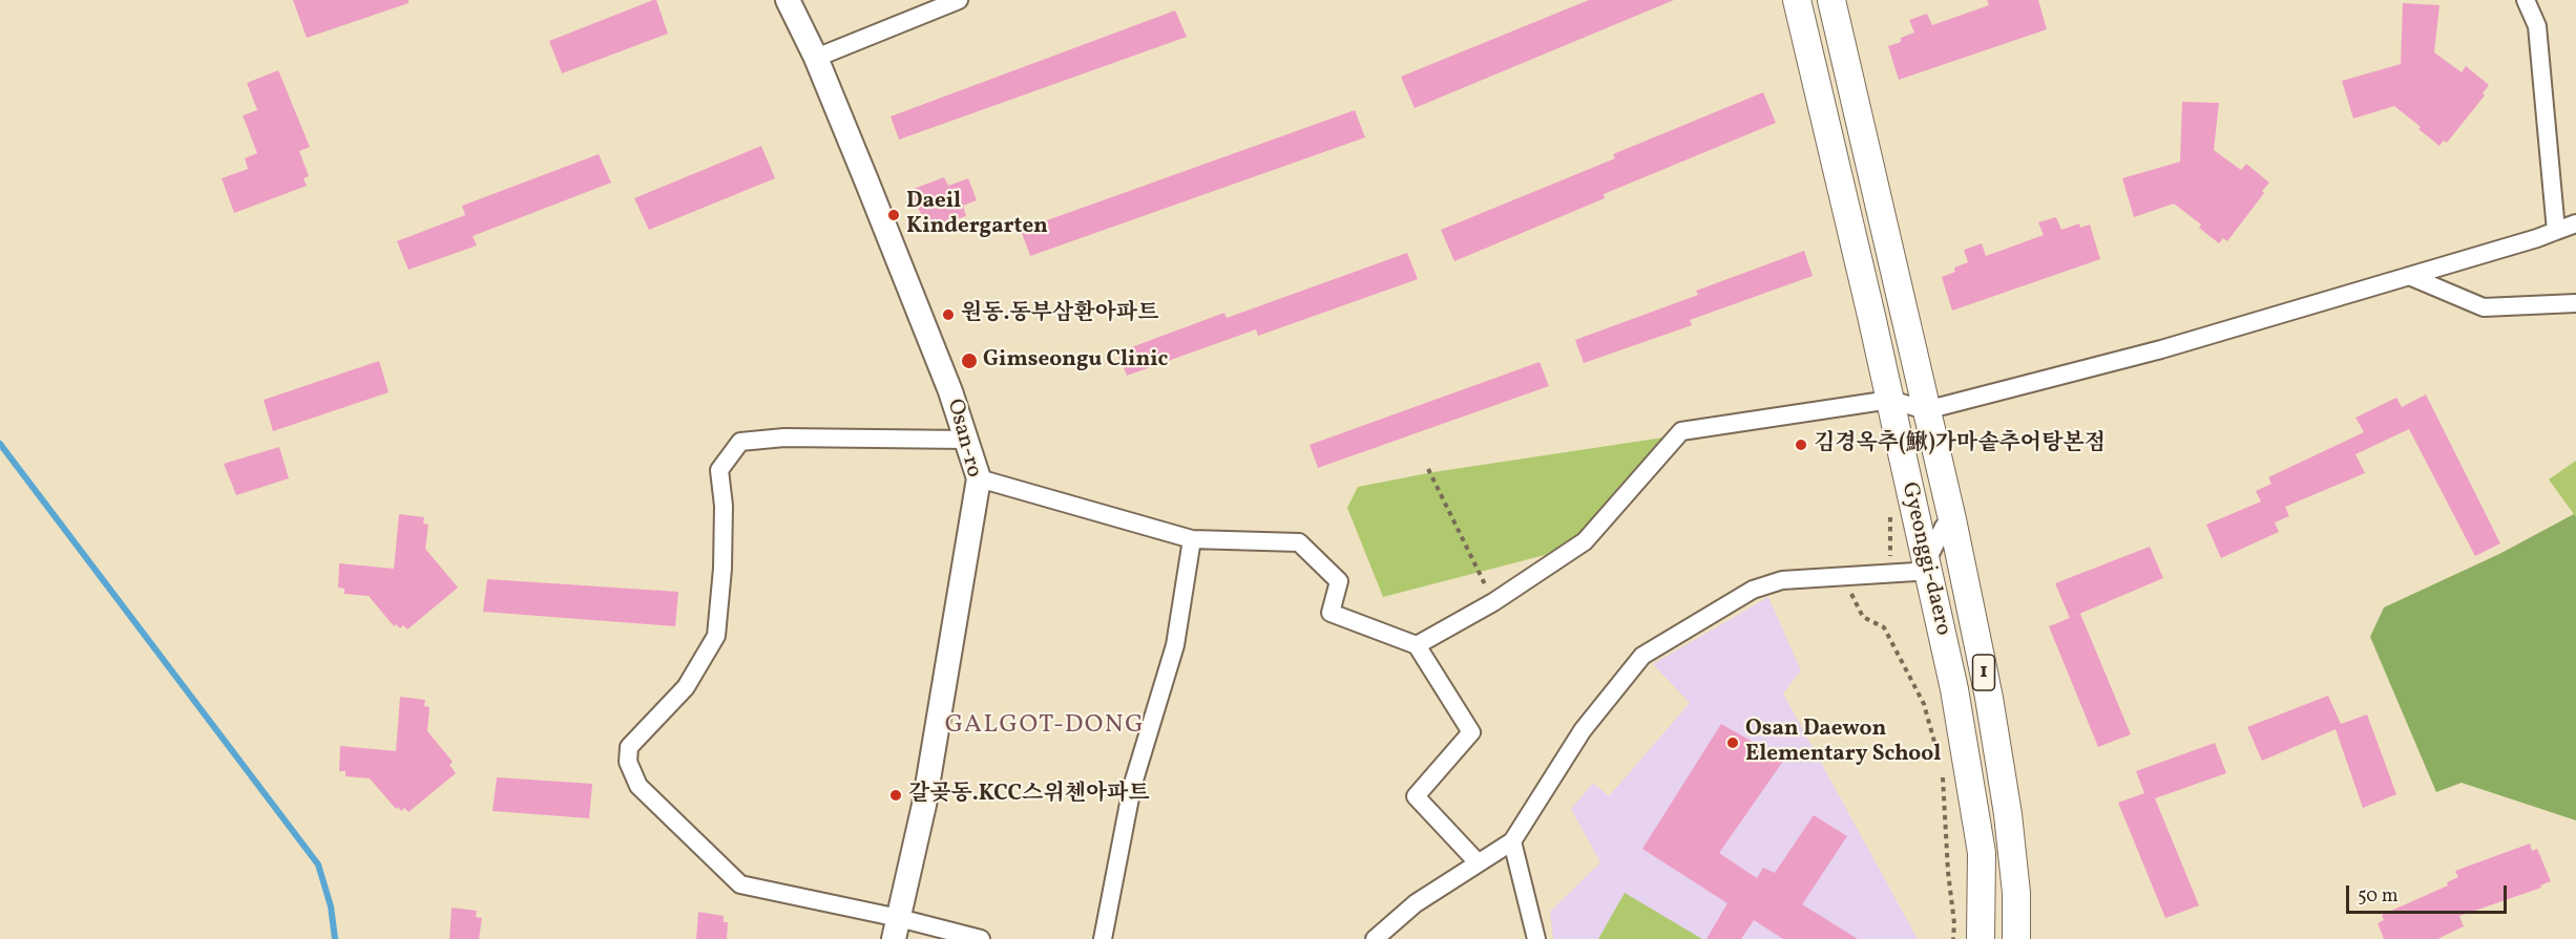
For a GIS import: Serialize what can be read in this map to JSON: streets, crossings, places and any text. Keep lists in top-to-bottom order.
{
  "streets": {
    "main road": ["Gyeonggi-daero", "1"],
    "street": ["Osan-ro"]
  },
  "districts": ["GALGOT-DONG"],
  "places": [
    "Daeil Kindergarten",
    "원동.동부삼환아파트",
    "Gimseongu Clinic",
    "김경옥추(鰍)가마솥추어탕본점",
    "Osan Daewon Elementary School",
    "갈곶동.KCC스위첸아파트"
  ],
  "scale_bar": "50 m"
}
